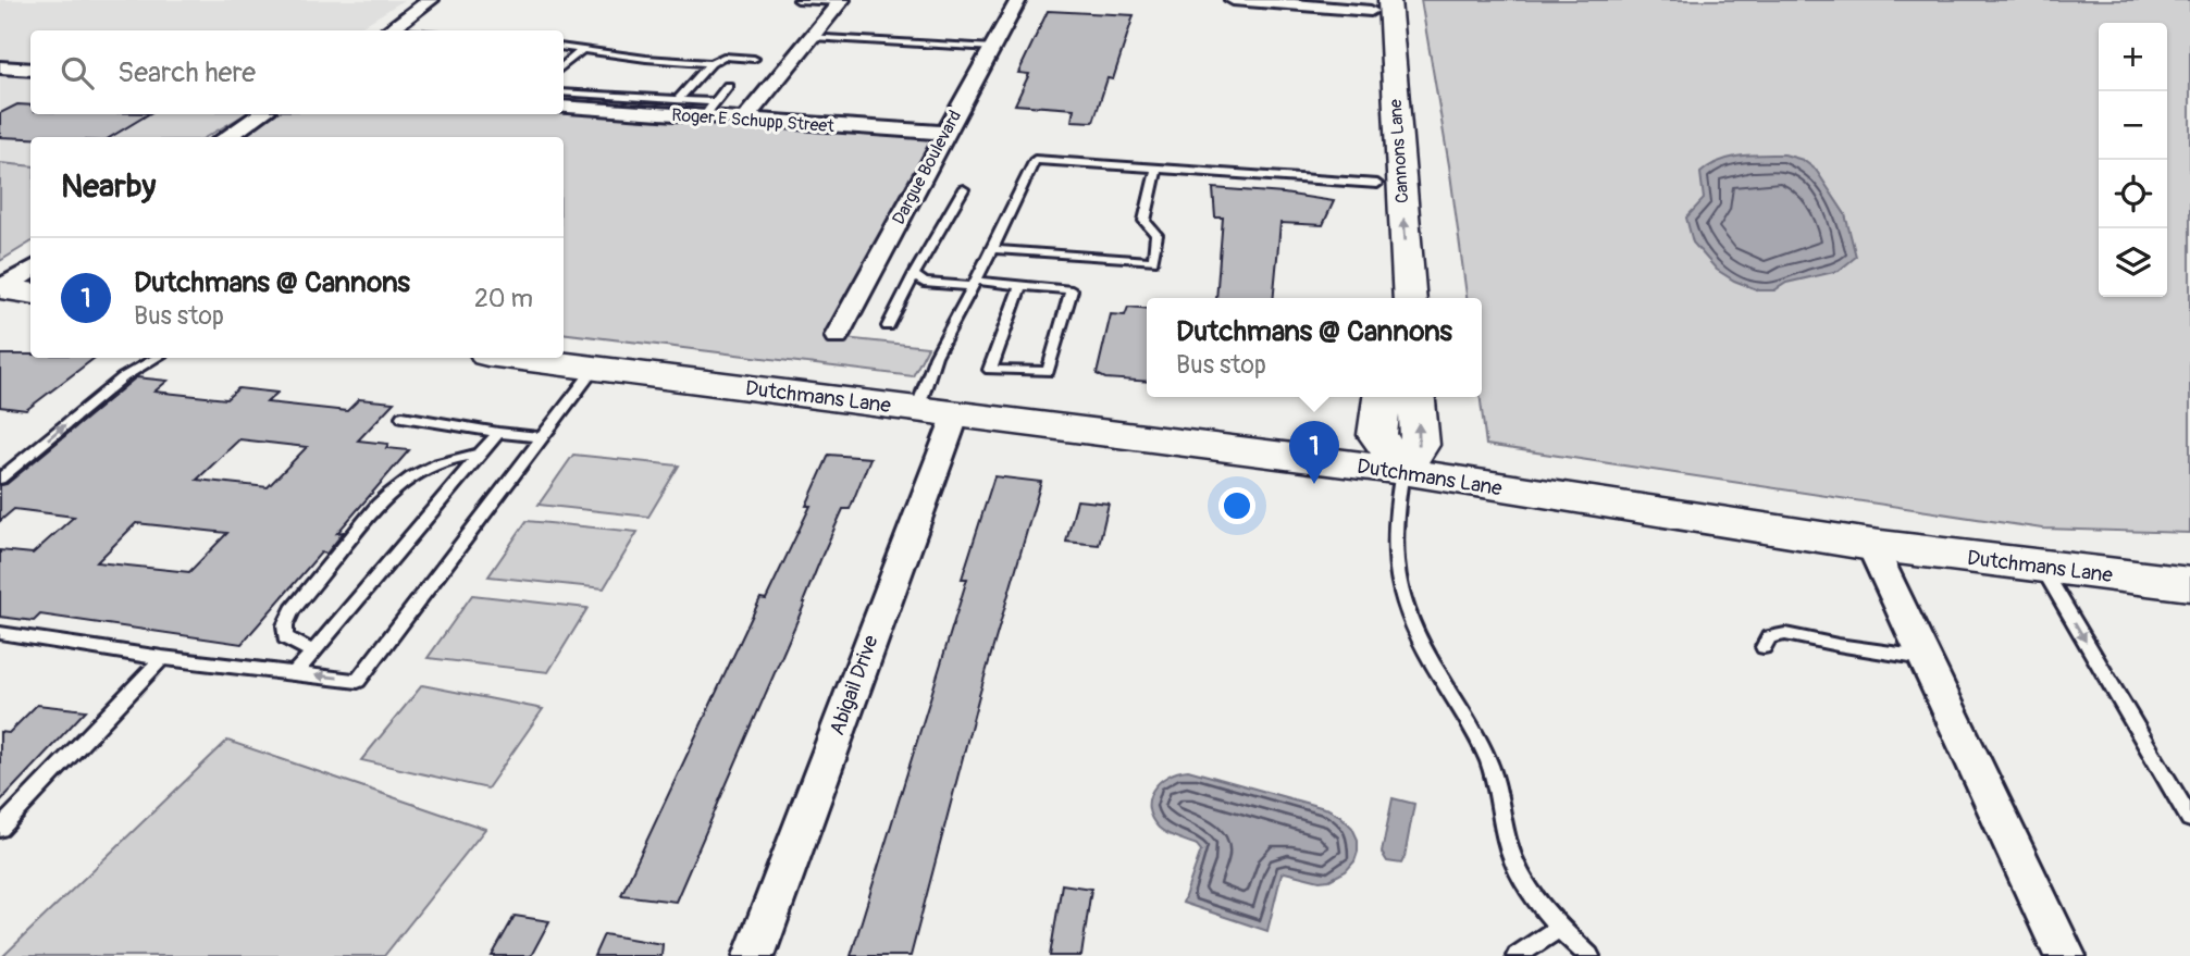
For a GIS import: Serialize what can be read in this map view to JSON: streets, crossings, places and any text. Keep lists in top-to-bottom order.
{
  "streets": {
    "main road": ["Cannons Lane", "Dutchmans Lane"],
    "street": ["Roger E Schupp Street", "Dargue Boulevard", "Abigail Drive"]
  },
  "crossings": [
    ["Roger E Schupp Street", "Dargue Boulevard"],
    ["Dutchmans Lane", "Abigail Drive"]
  ],
  "page": {
    "map_buttons": ["+", "−"],
    "search": "Search here",
    "heading": "Nearby",
    "list": [
      {
        "mark": "1",
        "name": "Dutchmans @ Cannons",
        "note": "Bus stop",
        "value": "20 m"
      }
    ],
    "popup": ["Dutchmans @ Cannons", "Bus stop"],
    "pins": "1"
  }
}
